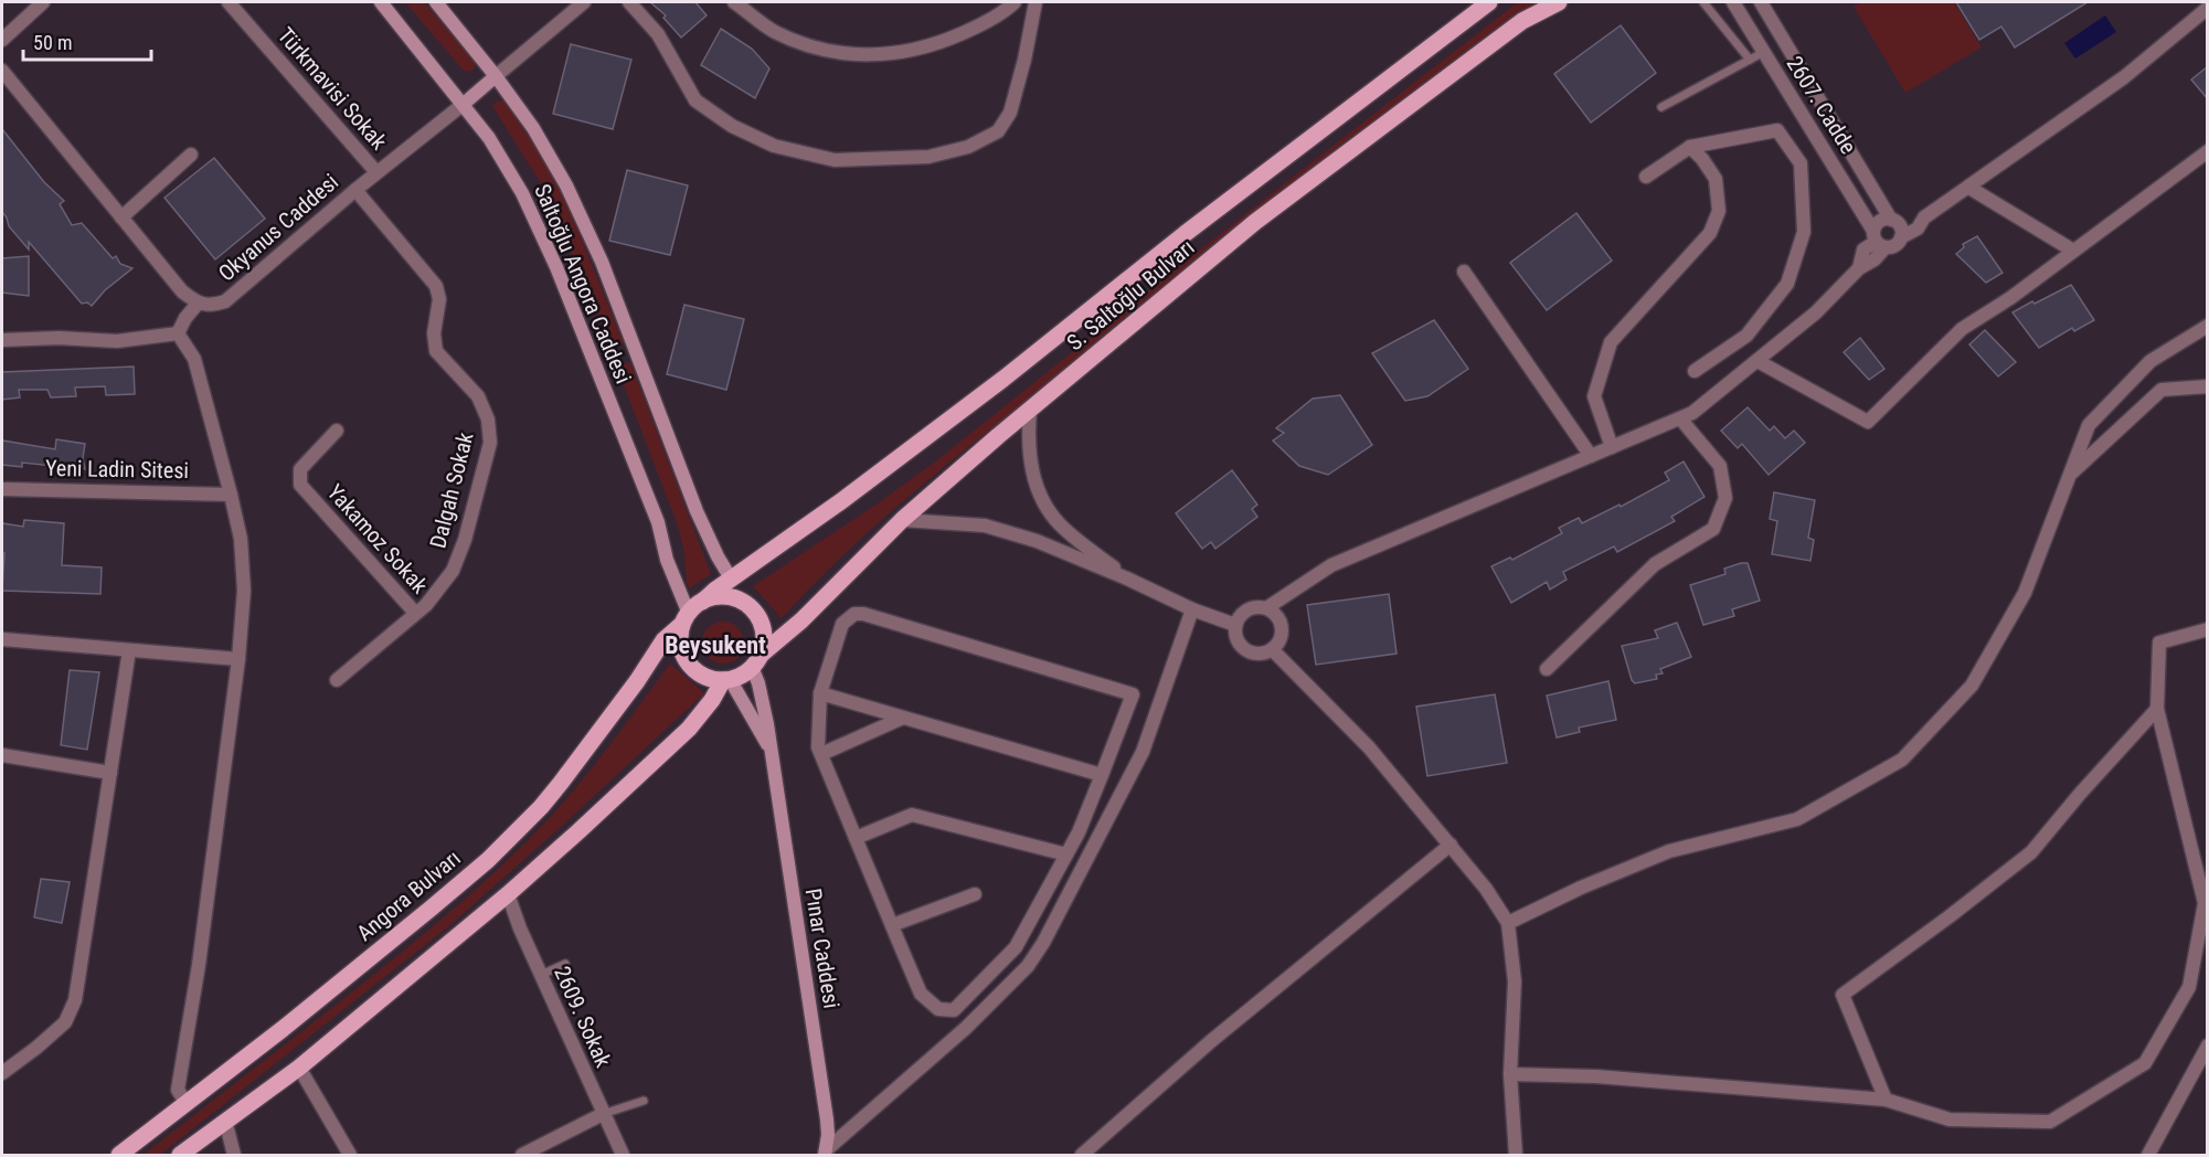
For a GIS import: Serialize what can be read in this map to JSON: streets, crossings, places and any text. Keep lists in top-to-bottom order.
{
  "streets": {
    "main road": ["S. Saltoğlu Bulvarı", "Angora Bulvarı"],
    "street": [
      "Türkmavisi Sokak",
      "2607. Cadde",
      "Okyanus Caddesi",
      "Saltoğlu Angora Caddesi",
      "Yeni Ladin Sitesi",
      "Dalgah Sokak",
      "Yakamoz Sokak",
      "Pınar Caddesi",
      "2609. Sokak"
    ]
  },
  "crossings": [
    ["Türkmavisi Sokak", "Okyanus Caddesi"],
    ["Okyanus Caddesi", "Saltoğlu Angora Caddesi"],
    ["Okyanus Caddesi", "Dalgah Sokak"],
    ["Saltoğlu Angora Caddesi", "S. Saltoğlu Bulvarı"],
    ["Saltoğlu Angora Caddesi", "Angora Bulvarı"],
    ["Saltoğlu Angora Caddesi", "Pınar Caddesi"],
    ["S. Saltoğlu Bulvarı", "Angora Bulvarı"],
    ["S. Saltoğlu Bulvarı", "Pınar Caddesi"],
    ["Dalgah Sokak", "Yakamoz Sokak"],
    ["Angora Bulvarı", "Pınar Caddesi"]
  ],
  "districts": ["Beysukent"],
  "scale_bar": "50 m"
}
